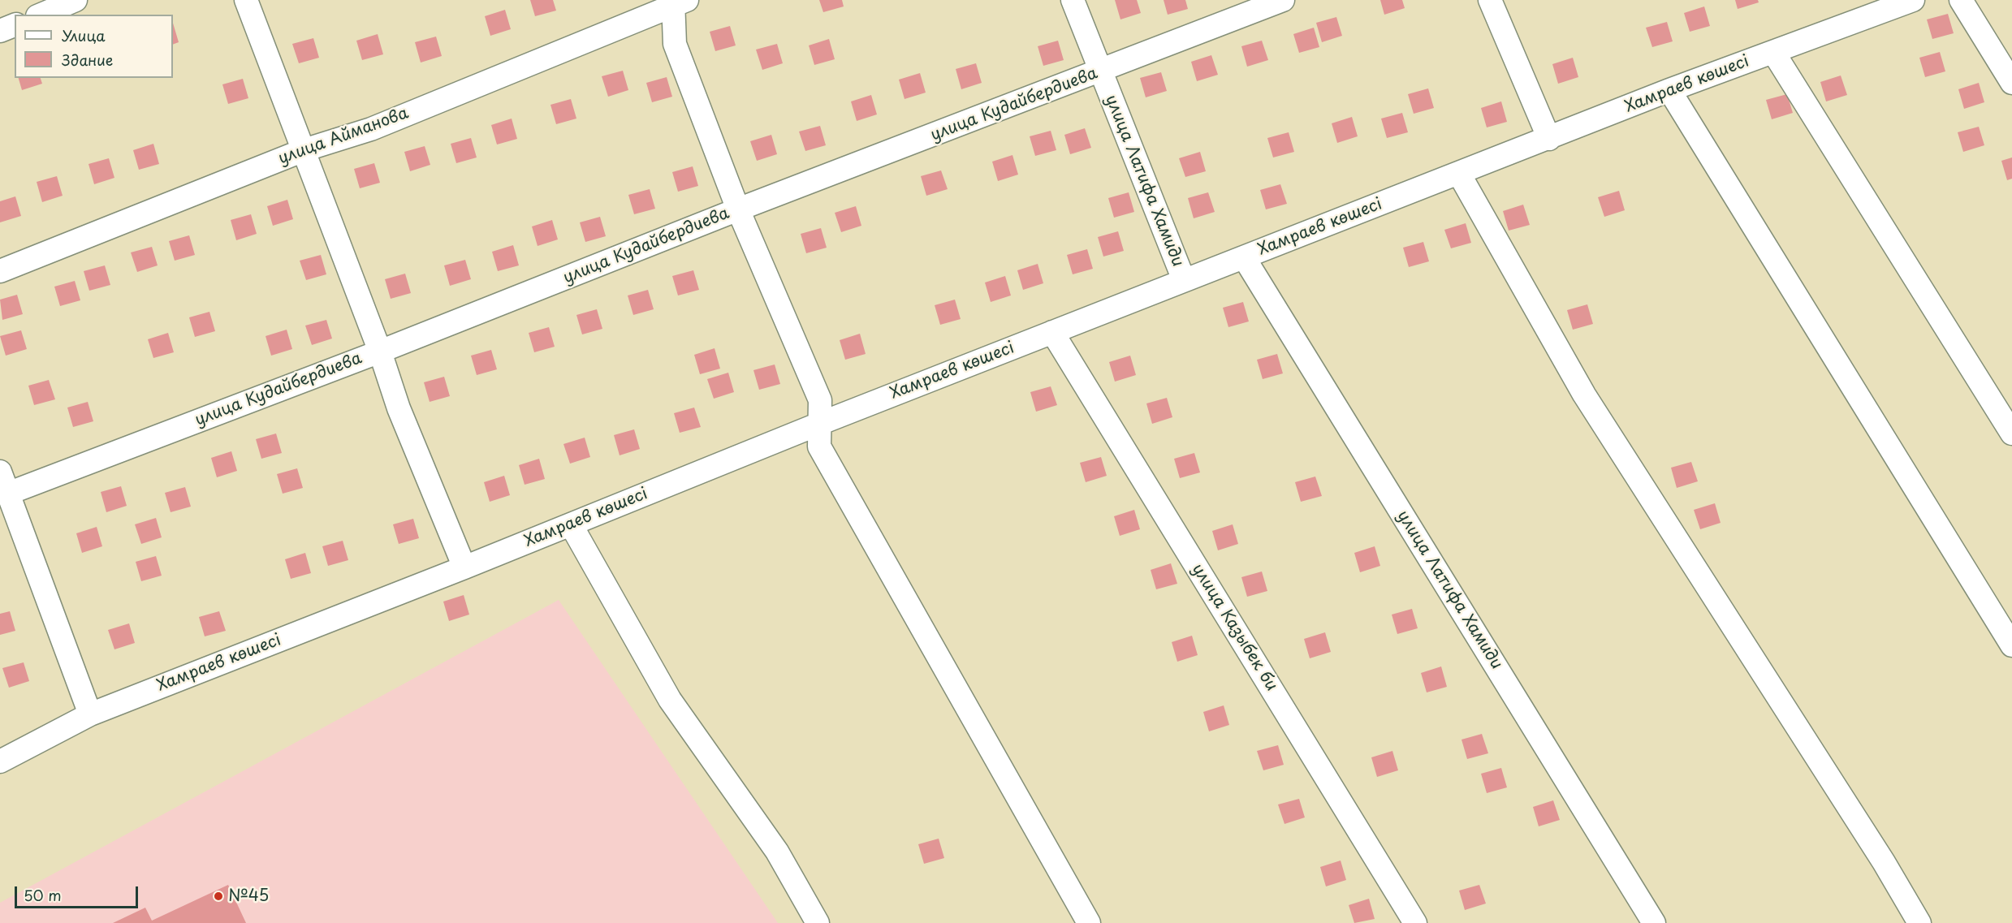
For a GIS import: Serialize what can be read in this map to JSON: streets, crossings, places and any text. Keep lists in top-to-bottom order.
{
  "streets": {
    "street": [
      "Хамраев көшесі",
      "улица Кудайбердиева",
      "улица Айманова",
      "улица Латифа Хамиди",
      "улица Казыбек би"
    ]
  },
  "crossings": [
    ["Хамраев көшесі", "улица Латифа Хамиди"],
    ["Хамраев көшесі", "улица Казыбек би"],
    ["улица Кудайбердиева", "улица Латифа Хамиди"]
  ],
  "places": ["№45"],
  "legend": ["Улица", "Здание"],
  "scale_bar": "50 m"
}
